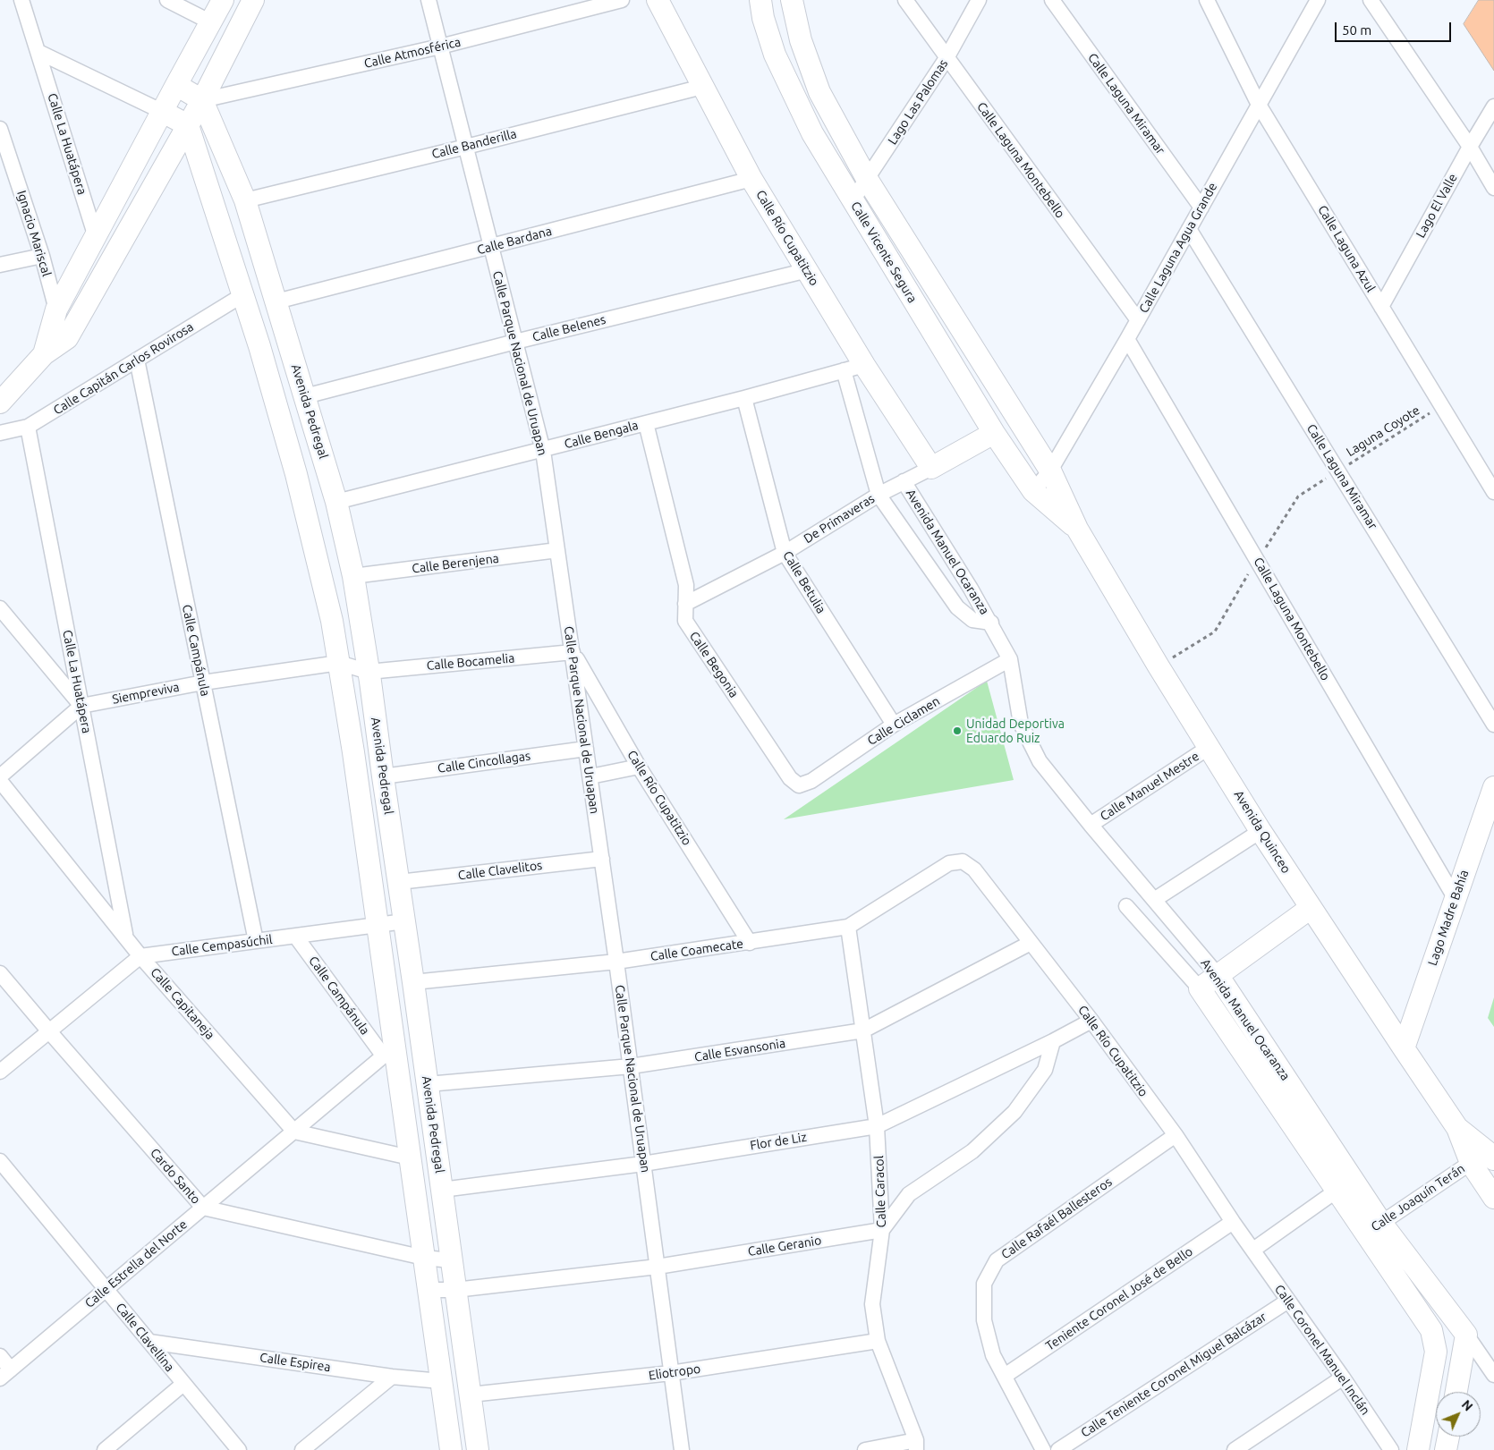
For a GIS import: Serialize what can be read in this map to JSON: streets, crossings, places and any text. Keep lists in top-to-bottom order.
{
  "streets": {
    "street": [
      "Calle Atmosférica",
      "Lago Las Palomas",
      "Calle Laguna Miramar",
      "Calle La Huatápera",
      "Calle Banderilla",
      "Calle Laguna Montebello",
      "Lago El Valle",
      "Ignacio Mariscal",
      "Calle Río Cupatitzio",
      "Calle Bardana",
      "Calle Laguna Agua Grande",
      "Calle Laguna Azul",
      "Calle Vicente Segura",
      "Calle Belenes",
      "Calle Parque Nacional de Uruapan",
      "Calle Capitán Carlos Rovirosa",
      "Avenida Pedregal",
      "Calle Bengala",
      "De Primaveras",
      "Avenida Manuel Ocaranza",
      "Calle Berenjena",
      "Calle Betulia",
      "Calle Campánula",
      "Calle Bocamelia",
      "Calle Begonia",
      "Siempreviva",
      "Calle Ciclamen",
      "Calle Cincollagas",
      "Calle Manuel Mestre",
      "Avenida Quinceo",
      "Calle Clavelitos",
      "Lago Madre Bahía",
      "Calle Cempasúchil",
      "Calle Coamecate",
      "Calle Capitaneja",
      "Calle Esvansonia",
      "Flor de Liz",
      "Cardo Santo",
      "Calle Caracol",
      "Calle Joaquín Terán",
      "Calle Rafaél Ballesteros",
      "Calle Geranio",
      "Calle Estrella del Norte",
      "Teniente Coronel José de Bello",
      "Calle Clavellina",
      "Calle Coronel Manuel Inclán",
      "Calle Espirea",
      "Eliotropo",
      "Calle Teniente Coronel Miguel Balcázar"
    ],
    "path": ["Laguna Coyote"]
  },
  "crossings": [
    ["Calle Atmosférica", "Calle Parque Nacional de Uruapan"],
    ["Calle Atmosférica", "Avenida Pedregal"],
    ["Lago Las Palomas", "Calle Laguna Montebello"],
    ["Lago Las Palomas", "Calle Vicente Segura"],
    ["Calle Laguna Miramar", "Calle Laguna Agua Grande"],
    ["Calle Laguna Miramar", "Laguna Coyote"],
    ["Calle La Huatápera", "Calle Capitán Carlos Rovirosa"],
    ["Calle La Huatápera", "Siempreviva"],
    ["Calle La Huatápera", "Calle Capitaneja"],
    ["Calle Banderilla", "Calle Río Cupatitzio"],
    ["Calle Banderilla", "Calle Parque Nacional de Uruapan"],
    ["Calle Banderilla", "Avenida Pedregal"],
    ["Calle Laguna Montebello", "Calle Laguna Agua Grande"],
    ["Calle Laguna Montebello", "Laguna Coyote"],
    ["Calle Laguna Montebello", "Lago Madre Bahía"],
    ["Lago El Valle", "Calle Laguna Azul"],
    ["Calle Río Cupatitzio", "Calle Bardana"],
    ["Calle Río Cupatitzio", "Calle Belenes"],
    ["Calle Río Cupatitzio", "Calle Parque Nacional de Uruapan"],
    ["Calle Río Cupatitzio", "Calle Bengala"],
    ["Calle Río Cupatitzio", "De Primaveras"],
    ["Calle Río Cupatitzio", "Calle Bocamelia"],
    ["Calle Río Cupatitzio", "Calle Coamecate"],
    ["Calle Río Cupatitzio", "Calle Esvansonia"],
    ["Calle Río Cupatitzio", "Flor de Liz"],
    ["Calle Río Cupatitzio", "Calle Rafaél Ballesteros"],
    ["Calle Río Cupatitzio", "Teniente Coronel José de Bello"],
    ["Calle Río Cupatitzio", "Calle Coronel Manuel Inclán"],
    ["Calle Bardana", "Calle Parque Nacional de Uruapan"],
    ["Calle Bardana", "Avenida Pedregal"],
    ["Calle Laguna Agua Grande", "Calle Laguna Azul"],
    ["Calle Laguna Agua Grande", "Calle Vicente Segura"],
    ["Calle Laguna Agua Grande", "Avenida Quinceo"],
    ["Calle Laguna Azul", "Laguna Coyote"],
    ["Calle Vicente Segura", "De Primaveras"],
    ["Calle Vicente Segura", "Avenida Quinceo"],
    ["Calle Belenes", "Calle Parque Nacional de Uruapan"],
    ["Calle Belenes", "Avenida Pedregal"],
    ["Calle Parque Nacional de Uruapan", "Calle Bengala"],
    ["Calle Parque Nacional de Uruapan", "Calle Berenjena"],
    ["Calle Parque Nacional de Uruapan", "Calle Bocamelia"],
    ["Calle Parque Nacional de Uruapan", "Calle Cincollagas"],
    ["Calle Parque Nacional de Uruapan", "Calle Clavelitos"],
    ["Calle Parque Nacional de Uruapan", "Calle Coamecate"],
    ["Calle Parque Nacional de Uruapan", "Calle Esvansonia"],
    ["Calle Parque Nacional de Uruapan", "Flor de Liz"],
    ["Calle Parque Nacional de Uruapan", "Calle Geranio"],
    ["Calle Parque Nacional de Uruapan", "Eliotropo"],
    ["Calle Capitán Carlos Rovirosa", "Calle Campánula"],
    ["Avenida Pedregal", "Calle Bengala"],
    ["Avenida Pedregal", "Calle Berenjena"],
    ["Avenida Pedregal", "Calle Bocamelia"],
    ["Avenida Pedregal", "Siempreviva"],
    ["Avenida Pedregal", "Calle Cincollagas"],
    ["Avenida Pedregal", "Calle Clavelitos"],
    ["Avenida Pedregal", "Calle Cempasúchil"],
    ["Avenida Pedregal", "Calle Coamecate"],
    ["Avenida Pedregal", "Calle Esvansonia"],
    ["Avenida Pedregal", "Flor de Liz"],
    ["Avenida Pedregal", "Cardo Santo"],
    ["Avenida Pedregal", "Calle Geranio"],
    ["Avenida Pedregal", "Eliotropo"],
    ["Laguna Coyote", "Avenida Quinceo"],
    ["Calle Bengala", "Avenida Manuel Ocaranza"],
    ["Calle Bengala", "Calle Betulia"],
    ["Calle Bengala", "Calle Begonia"],
    ["De Primaveras", "Avenida Manuel Ocaranza"],
    ["De Primaveras", "Calle Betulia"],
    ["De Primaveras", "Calle Begonia"],
    ["Avenida Manuel Ocaranza", "Calle Ciclamen"],
    ["Avenida Manuel Ocaranza", "Calle Manuel Mestre"],
    ["Avenida Manuel Ocaranza", "Calle Joaquín Terán"],
    ["Calle Betulia", "Calle Ciclamen"],
    ["Calle Campánula", "Siempreviva"],
    ["Calle Campánula", "Calle Cempasúchil"],
    ["Calle Campánula", "Calle Estrella del Norte"],
    ["Calle Bocamelia", "Siempreviva"],
    ["Calle Begonia", "Calle Ciclamen"],
    ["Calle Manuel Mestre", "Avenida Quinceo"],
    ["Avenida Quinceo", "Lago Madre Bahía"],
    ["Avenida Quinceo", "Calle Joaquín Terán"],
    ["Calle Cempasúchil", "Calle Capitaneja"],
    ["Calle Coamecate", "Calle Caracol"],
    ["Calle Capitaneja", "Calle Estrella del Norte"],
    ["Calle Esvansonia", "Calle Caracol"],
    ["Flor de Liz", "Calle Caracol"],
    ["Cardo Santo", "Calle Estrella del Norte"],
    ["Calle Caracol", "Calle Geranio"],
    ["Calle Caracol", "Eliotropo"],
    ["Calle Rafaél Ballesteros", "Teniente Coronel José de Bello"],
    ["Calle Estrella del Norte", "Calle Clavellina"],
    ["Calle Clavellina", "Calle Espirea"],
    ["Calle Coronel Manuel Inclán", "Calle Teniente Coronel Miguel Balcázar"]
  ],
  "places": ["Unidad Deportiva Eduardo Ruiz"],
  "scale_bar": "50 m",
  "north": "top right"
}
